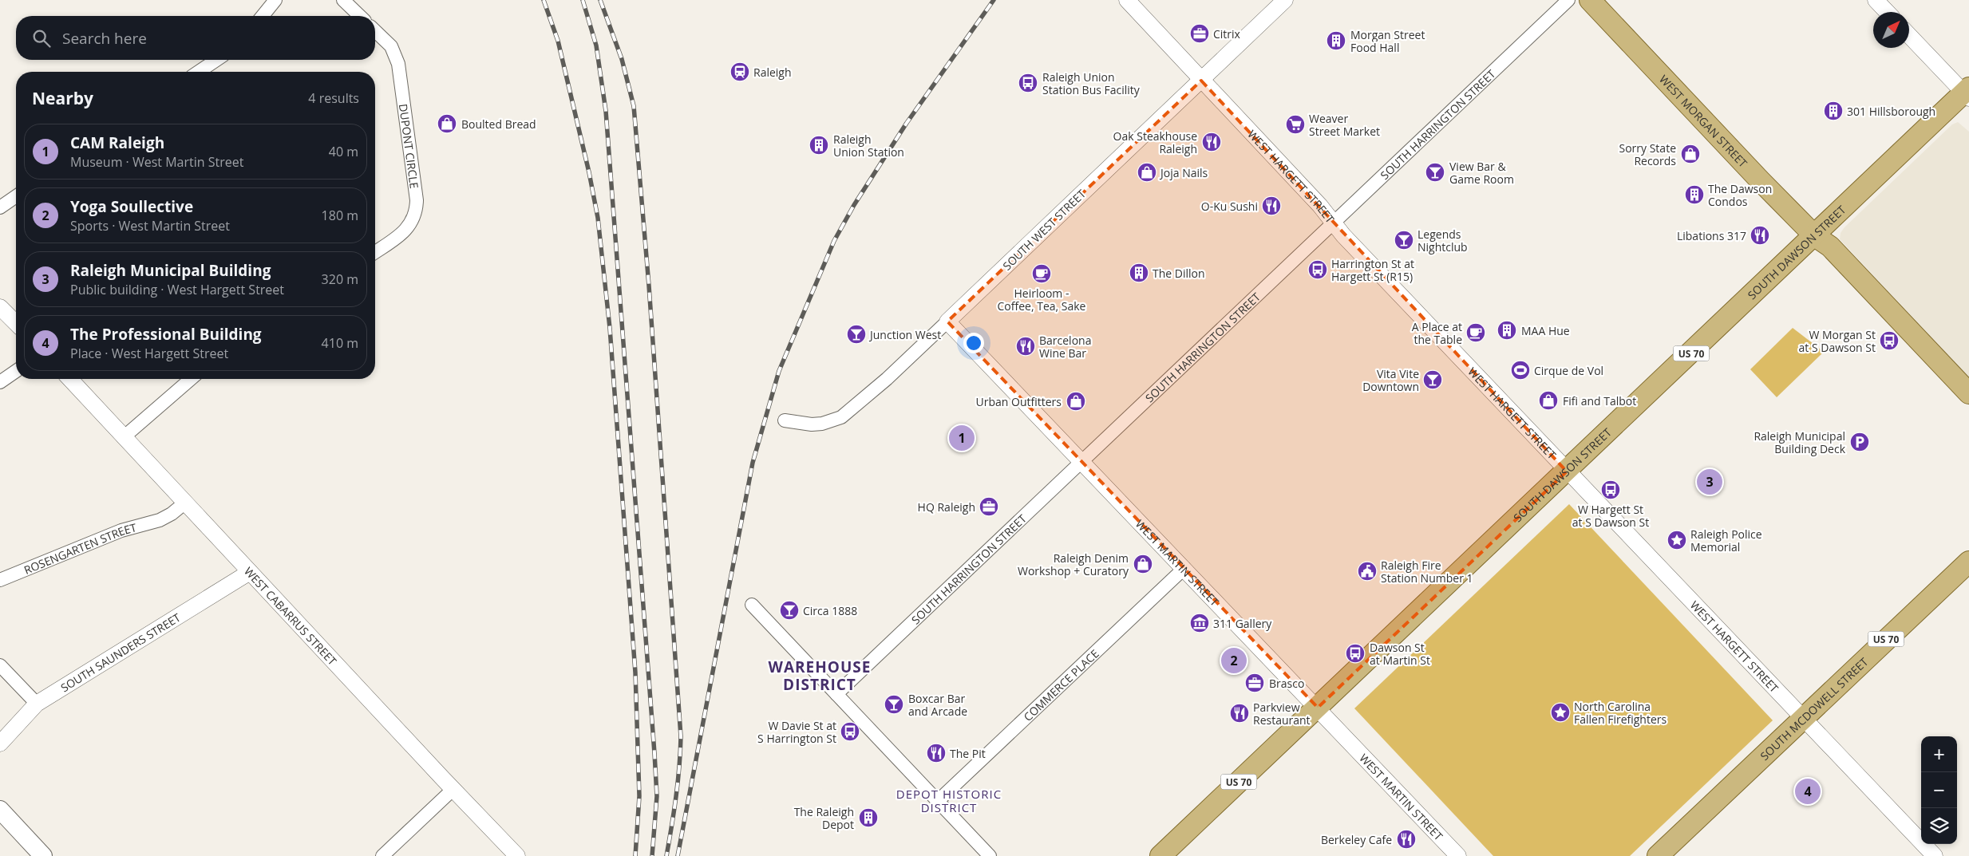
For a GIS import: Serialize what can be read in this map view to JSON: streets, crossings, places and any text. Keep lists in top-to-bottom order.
{
  "streets": {
    "main road": [
      "WEST MORGAN STREET",
      "SOUTH DAWSON STREET",
      "US 70",
      "SOUTH MCDOWELL STREET"
    ],
    "street": [
      "SOUTH HARRINGTON STREET",
      "DUPONT CIRCLE",
      "WEST HARGETT STREET",
      "SOUTH WEST STREET",
      "ROSENGARTEN STREET",
      "WEST MARTIN STREET",
      "WEST CABARRUS STREET",
      "SOUTH SAUNDERS STREET",
      "COMMERCE PLACE"
    ]
  },
  "crossings": [
    ["WEST MORGAN STREET", "SOUTH DAWSON STREET"],
    ["SOUTH HARRINGTON STREET", "WEST HARGETT STREET"],
    ["SOUTH HARRINGTON STREET", "WEST MARTIN STREET"],
    ["WEST HARGETT STREET", "SOUTH WEST STREET"],
    ["WEST HARGETT STREET", "SOUTH DAWSON STREET"],
    ["WEST HARGETT STREET", "SOUTH MCDOWELL STREET"],
    ["SOUTH WEST STREET", "WEST MARTIN STREET"],
    ["SOUTH DAWSON STREET", "WEST MARTIN STREET"],
    ["ROSENGARTEN STREET", "WEST CABARRUS STREET"],
    ["WEST MARTIN STREET", "COMMERCE PLACE"],
    ["WEST CABARRUS STREET", "SOUTH SAUNDERS STREET"]
  ],
  "districts": ["WAREHOUSE DISTRICT", "DEPOT HISTORIC DISTRICT"],
  "places": {
    "office": ["Citrix", "HQ Raleigh", "Brasco"],
    "building": [
      "Morgan Street Food Hall",
      "301 Hillsborough",
      "Raleigh Union Station",
      "The Dawson Condos",
      "The Dillon",
      "MAA Hue",
      "The Raleigh Depot"
    ],
    "station": ["Raleigh"],
    "bus stop": [
      "Raleigh Union Station Bus Facility",
      "Harrington St at Hargett St (R15)",
      "W Morgan St at S Dawson St",
      "W Hargett St at S Dawson St",
      "Dawson St at Martin St",
      "W Davie St at S Harrington St"
    ],
    "shop": [
      "Boulted Bread",
      "Sorry State Records",
      "Joja Nails",
      "Fifi and Talbot",
      "Urban Outfitters",
      "Raleigh Denim Workshop + Curatory"
    ],
    "supermarket": ["Weaver Street Market"],
    "restaurant": [
      "Oak Steakhouse Raleigh",
      "O-Ku Sushi",
      "Libations 317",
      "Barcelona Wine Bar",
      "Parkview Restaurant",
      "The Pit",
      "Berkeley Cafe"
    ],
    "bar": [
      "View Bar & Game Room",
      "Legends Nightclub",
      "Junction West",
      "Vita Vite Downtown",
      "Circa 1888",
      "Boxcar Bar and Arcade"
    ],
    "cafe": ["Heirloom - Coffee, Tea, Sake", "A Place at the Table"],
    "sports": ["Cirque de Vol"],
    "parking": ["Raleigh Municipal Building Deck"],
    "place": ["Raleigh Police Memorial", "North Carolina Fallen Firefighters"],
    "public building": ["Raleigh Fire Station Number 1"],
    "museum": ["311 Gallery"]
  },
  "north": "top right",
  "page": {
    "search": "Search here",
    "heading": ["Nearby", "4 results"],
    "list": [
      {
        "mark": "1",
        "name": "CAM Raleigh",
        "note": "Museum · West Martin Street",
        "value": "40 m"
      },
      {
        "mark": "2",
        "name": "Yoga Soullective",
        "note": "Sports · West Martin Street",
        "value": "180 m"
      },
      {
        "mark": "3",
        "name": "Raleigh Municipal Building",
        "note": "Public building · West Hargett Street",
        "value": "320 m"
      },
      {
        "mark": "4",
        "name": "The Professional Building",
        "note": "Place · West Hargett Street",
        "value": "410 m"
      }
    ],
    "pins": [
      "1",
      "3",
      "2",
      "4"
    ],
    "map_buttons": ["+", "−"]
  }
}
